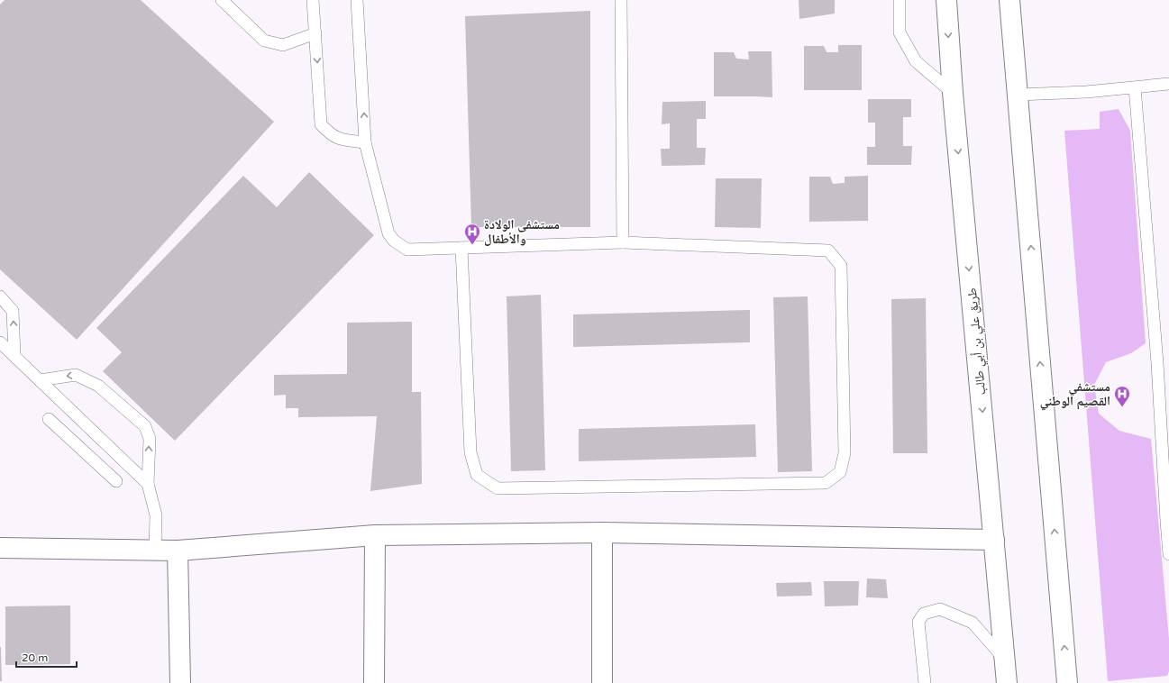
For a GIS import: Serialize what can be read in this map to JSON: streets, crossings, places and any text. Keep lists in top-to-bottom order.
{
  "streets": {
    "street": ["طريق علي بن أبي طالب"]
  },
  "places": {
    "hospital": ["مستشفى الولادة والأطفال", "مستشفي القصيم الوطني"]
  },
  "scale_bar": "20 m"
}
